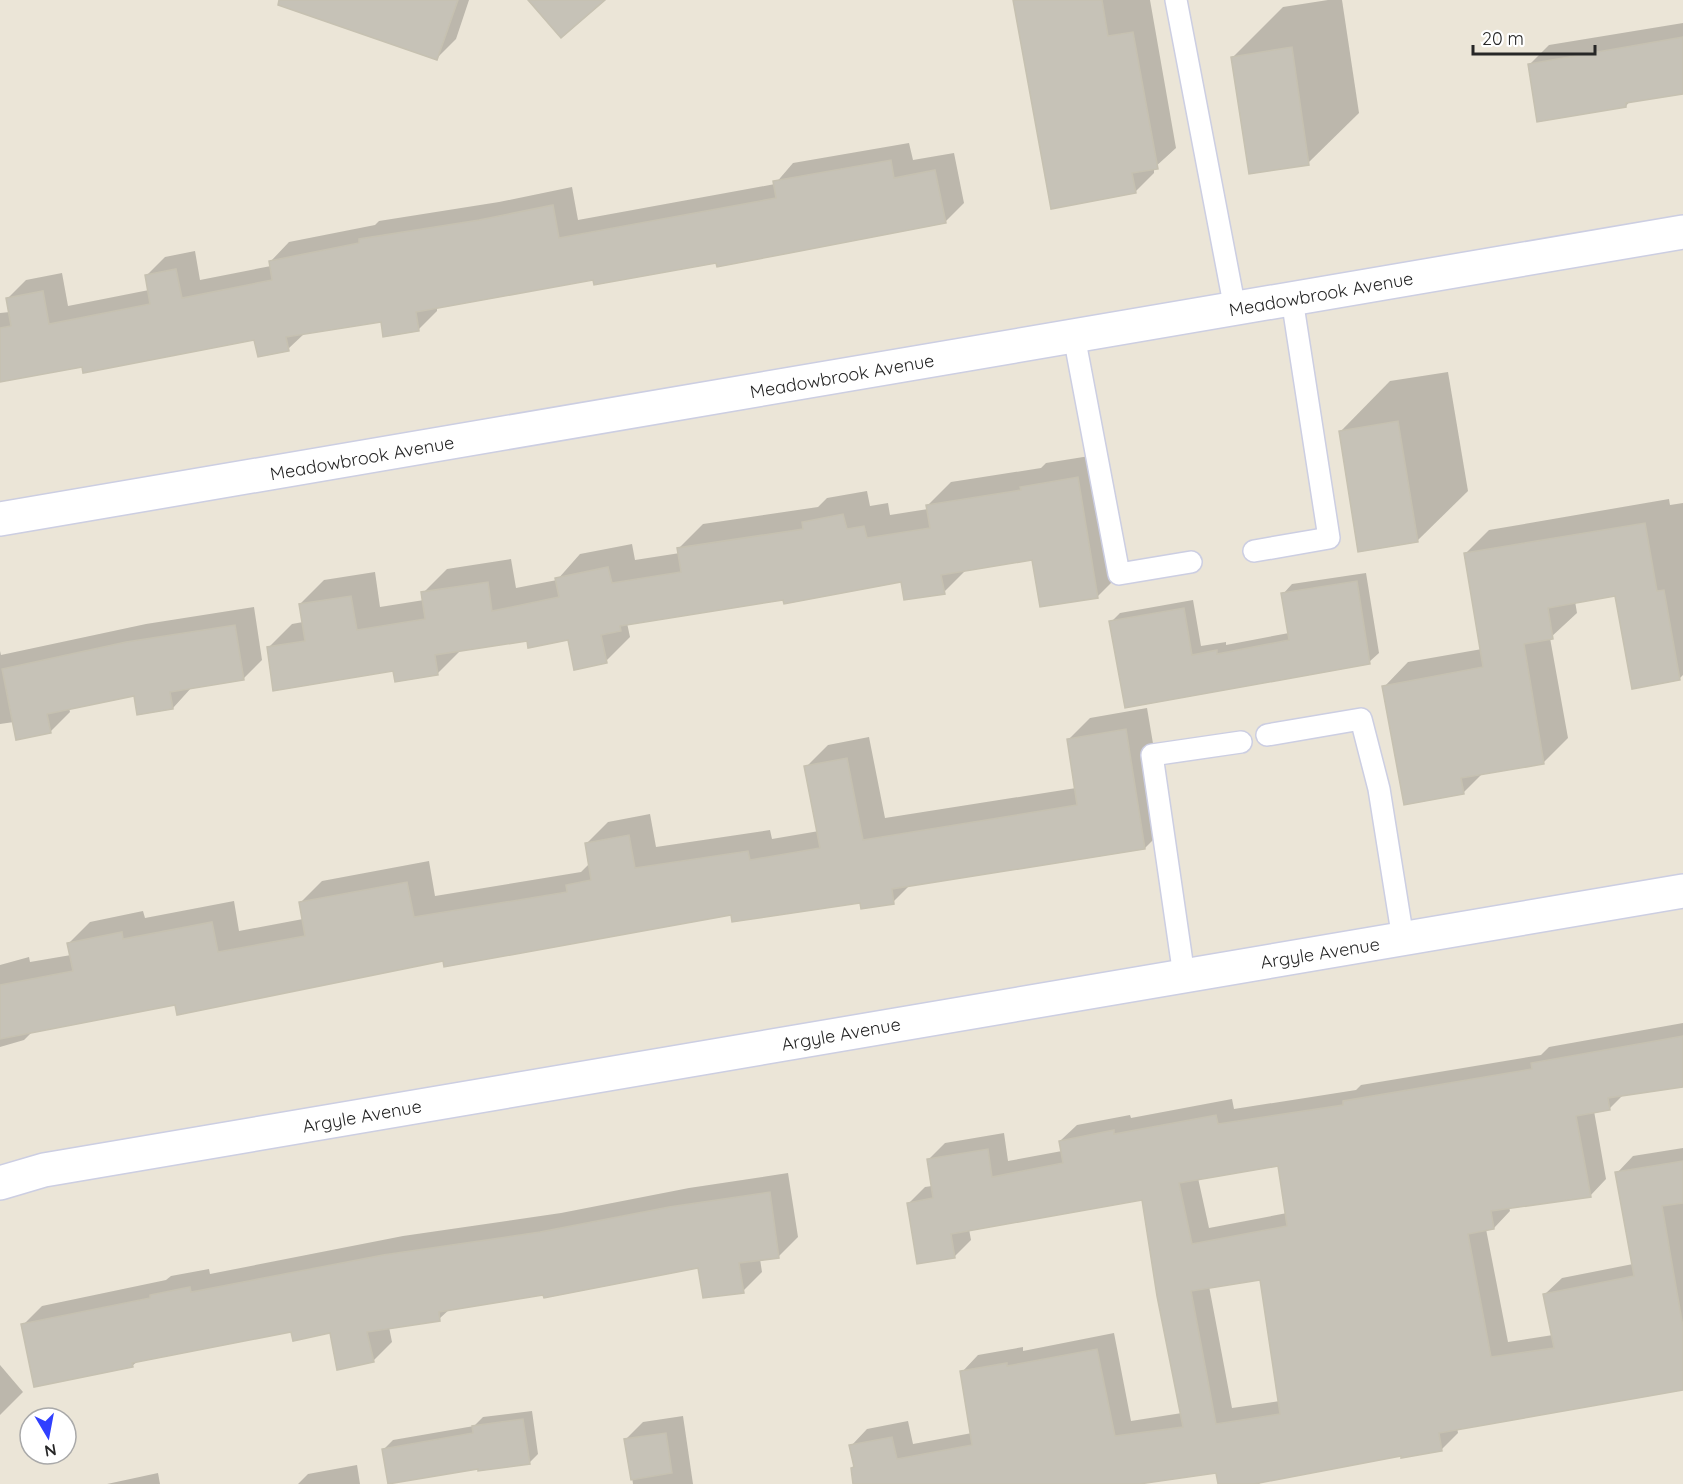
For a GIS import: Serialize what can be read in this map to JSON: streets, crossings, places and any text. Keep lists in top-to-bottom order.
{
  "streets": {
    "street": ["Meadowbrook Avenue", "Argyle Avenue"]
  },
  "scale_bar": "20 m",
  "north": "bottom"
}
